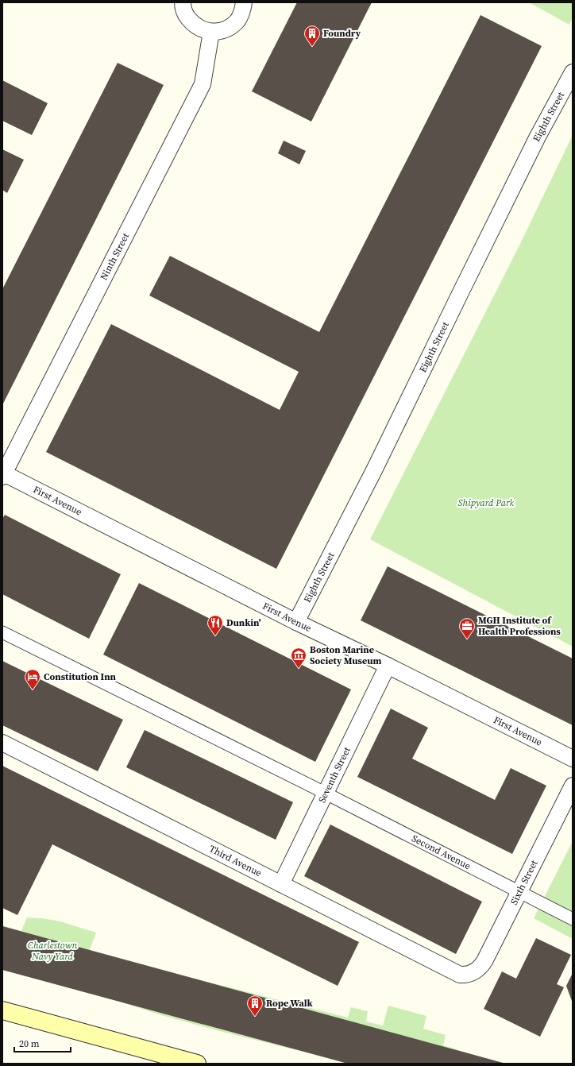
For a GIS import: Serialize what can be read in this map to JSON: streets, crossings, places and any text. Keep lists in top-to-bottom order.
{
  "streets": {
    "street": [
      "Eighth Street",
      "Ninth Street",
      "First Avenue",
      "Seventh Street",
      "Second Avenue",
      "Third Avenue",
      "Sixth Street"
    ]
  },
  "crossings": [
    ["Eighth Street", "First Avenue"],
    ["Ninth Street", "First Avenue"],
    ["First Avenue", "Seventh Street"],
    ["Seventh Street", "Second Avenue"],
    ["Seventh Street", "Third Avenue"],
    ["Second Avenue", "Sixth Street"],
    ["Third Avenue", "Sixth Street"]
  ],
  "parks": ["Shipyard Park", "Charlestown Navy Yard"],
  "places": {
    "building": ["Foundry", "Rope Walk"],
    "restaurant": ["Dunkin'"],
    "office": ["MGH Institute of Health Professions"],
    "museum": ["Boston Marine Society Museum"],
    "hotel": ["Constitution Inn"]
  },
  "scale_bar": "20 m"
}
